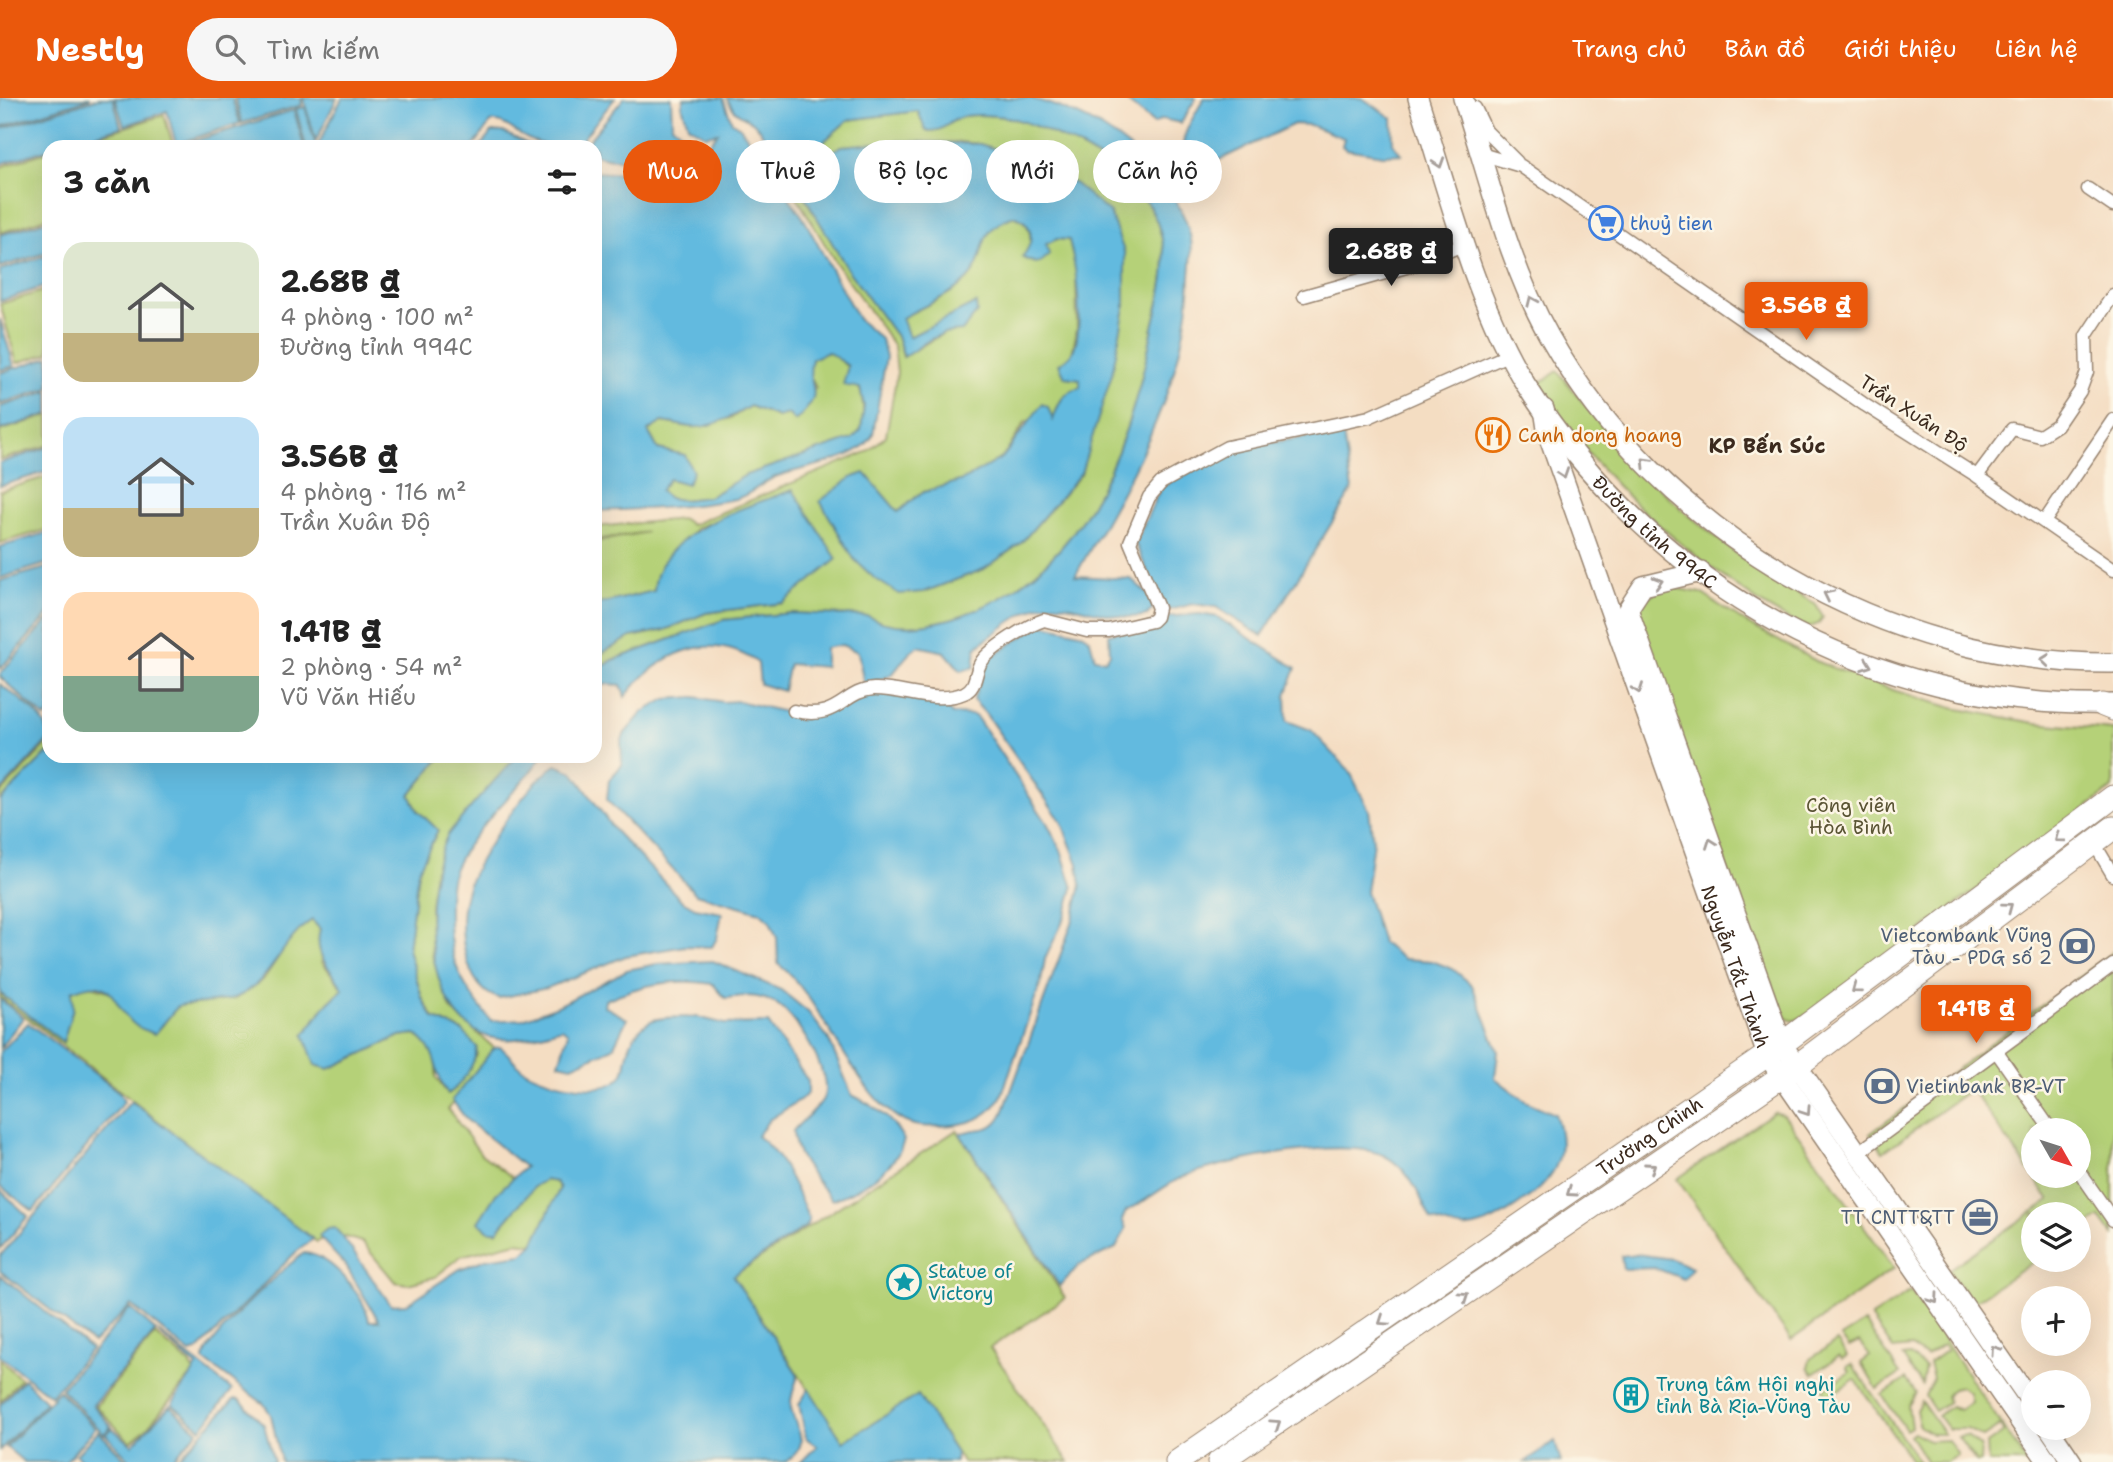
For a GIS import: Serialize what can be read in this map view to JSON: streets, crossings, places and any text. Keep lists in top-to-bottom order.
{
  "streets": {
    "highway": ["Trường Chinh"],
    "main road": ["Đường tỉnh 994C", "Nguyễn Tất Thành"],
    "street": ["Trần Xuân Độ"]
  },
  "crossings": [
    ["Trần Xuân Độ", "Đường tỉnh 994C"],
    ["Đường tỉnh 994C", "Nguyễn Tất Thành"],
    ["Nguyễn Tất Thành", "Trường Chinh"]
  ],
  "districts": ["KP Bến Súc"],
  "parks": ["Công viên Hòa Bình"],
  "places": {
    "supermarket": ["thuỷ tien"],
    "restaurant": ["Canh dong hoang"],
    "bank": ["Vietcombank Vũng Tàu - PDG số 2", "Vietinbank BR-VT"],
    "office": ["TT CNTT&TT"],
    "place": ["Statue of Victory"],
    "building": ["Trung tâm Hội nghị tỉnh Bà Rịa-Vũng Tàu"]
  },
  "north": "bottom right",
  "page": {
    "header": "Nestly",
    "search": "Tìm kiếm",
    "nav": [
      "Trang chủ",
      "Bản đồ",
      "Giới thiệu",
      "Liên hệ"
    ],
    "chip": [
      "Mua",
      "Thuê",
      "Bộ lọc",
      "Mới",
      "Căn hộ"
    ],
    "heading": "3 căn",
    "list": [
      {
        "name": "2.68B ₫",
        "note": "4 phòng · 100 m² · Đường tỉnh 994C"
      },
      {
        "name": "3.56B ₫",
        "note": "4 phòng · 116 m² · Trần Xuân Độ"
      },
      {
        "name": "1.41B ₫",
        "note": "2 phòng · 54 m² · Vũ Văn Hiếu"
      }
    ],
    "price": ["2.68B ₫", "3.56B ₫", "1.41B ₫"],
    "map_buttons": ["+", "−"]
  }
}
